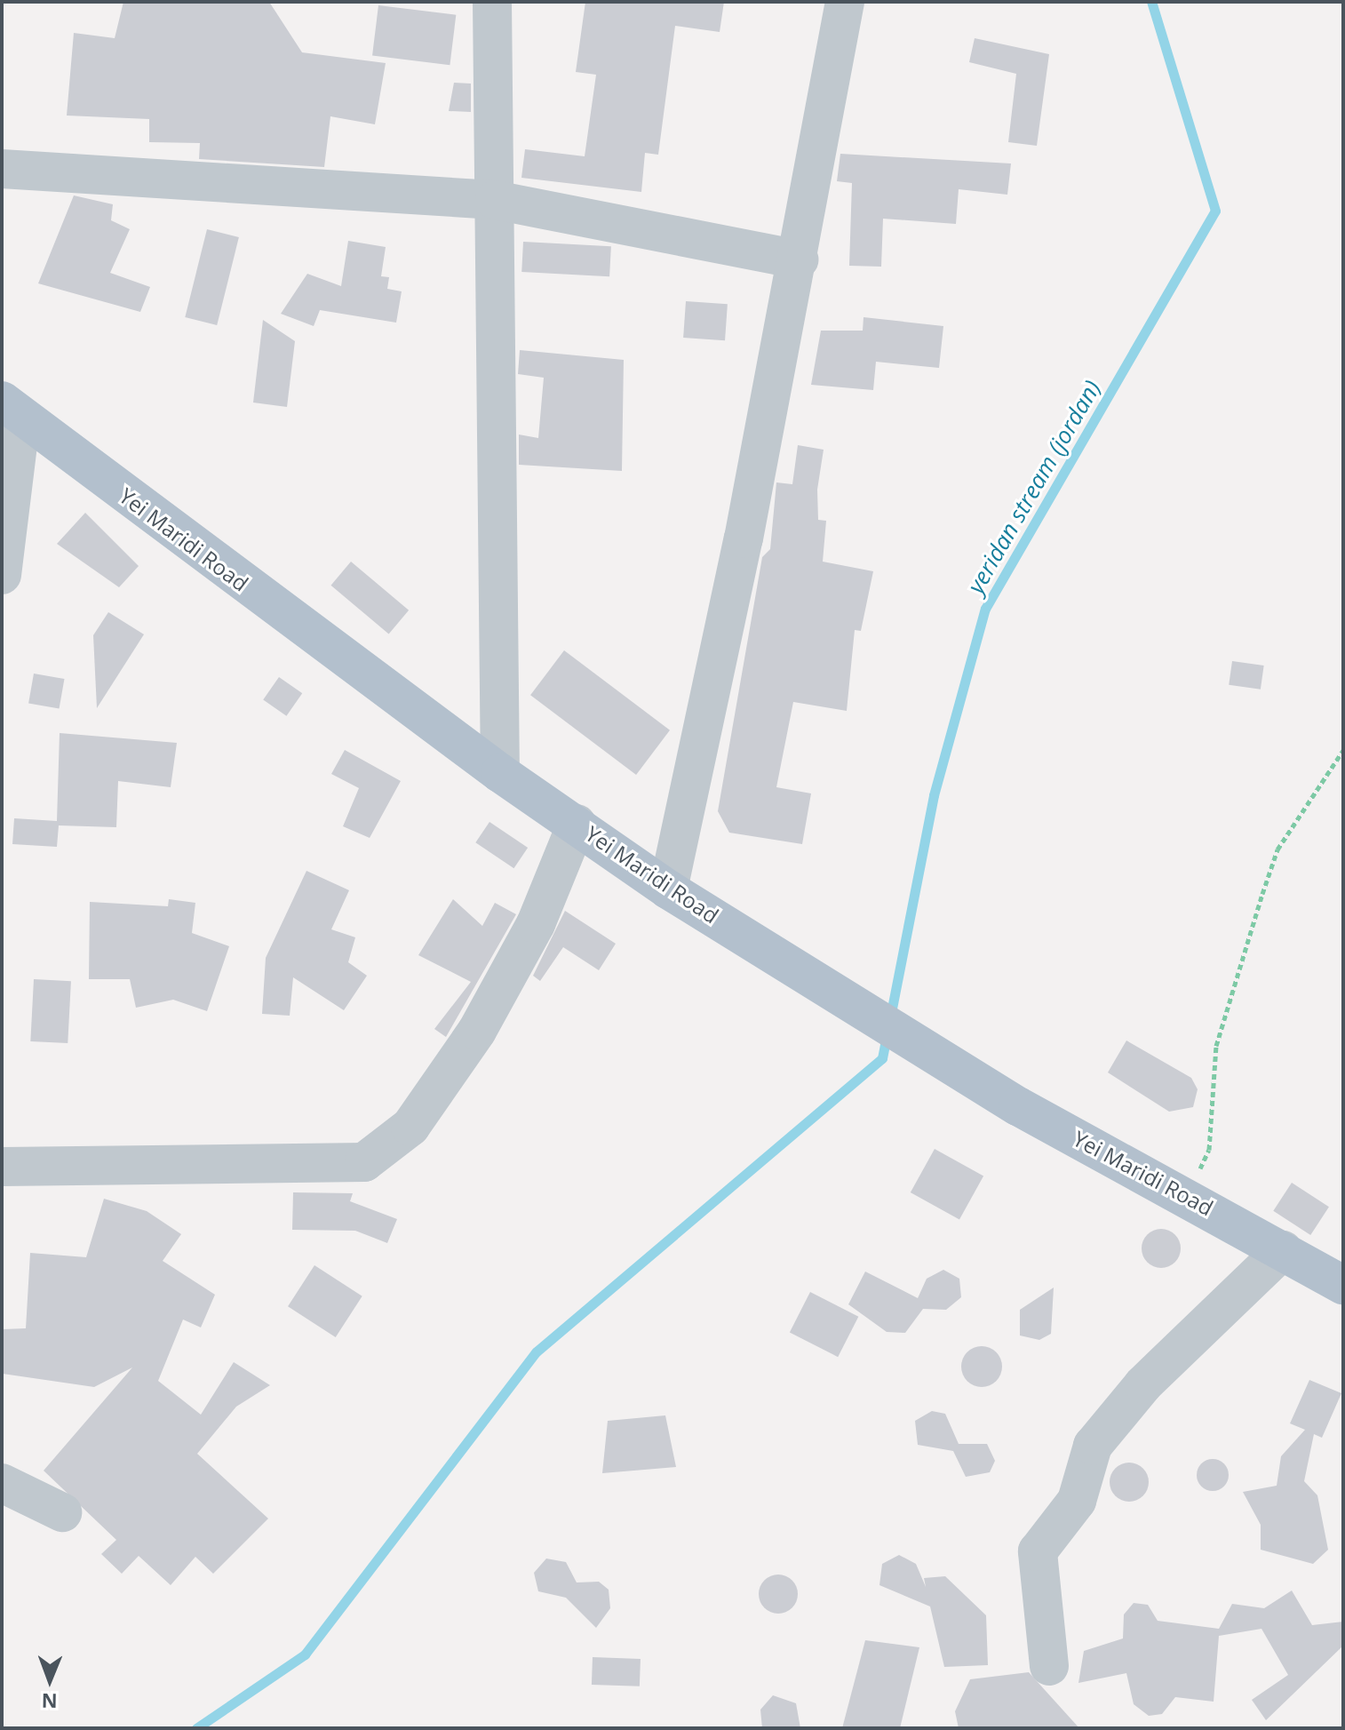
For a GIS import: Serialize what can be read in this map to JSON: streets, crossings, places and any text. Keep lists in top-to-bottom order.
{
  "streets": {
    "main road": ["Yei Maridi Road"]
  },
  "water": ["yeridan stream (jordan)"],
  "north": "bottom"
}
